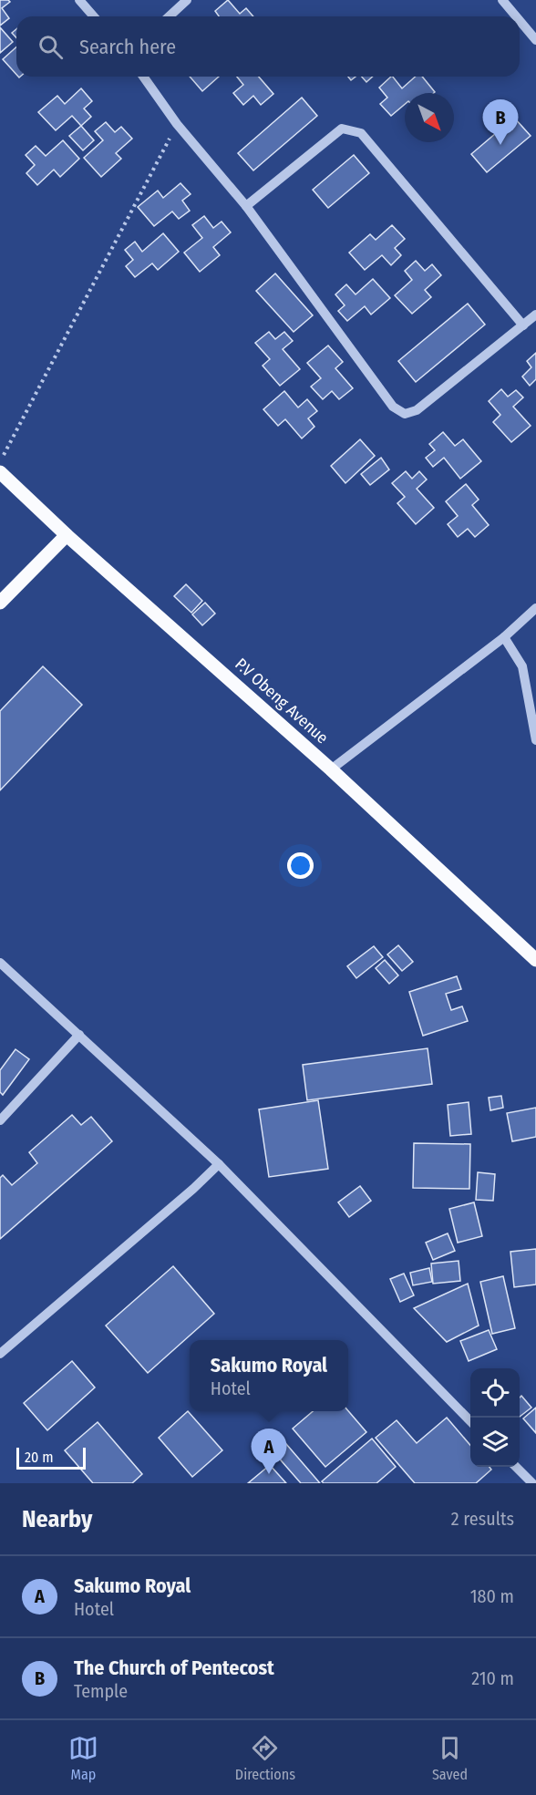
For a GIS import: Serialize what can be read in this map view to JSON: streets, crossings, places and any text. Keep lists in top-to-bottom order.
{
  "streets": {
    "main road": ["P.V Obeng Avenue"]
  },
  "scale_bar": "20 m",
  "north": "bottom right",
  "page": {
    "search": "Search here",
    "pins": ["B", "A"],
    "popup": ["Sakumo Royal", "Hotel"],
    "scale": "20 m",
    "heading": ["Nearby", "2 results"],
    "list": [
      {
        "mark": "A",
        "name": "Sakumo Royal",
        "note": "Hotel",
        "value": "180 m"
      },
      {
        "mark": "B",
        "name": "The Church of Pentecost",
        "note": "Temple",
        "value": "210 m"
      }
    ],
    "nav": ["Map", "Directions", "Saved"]
  }
}
